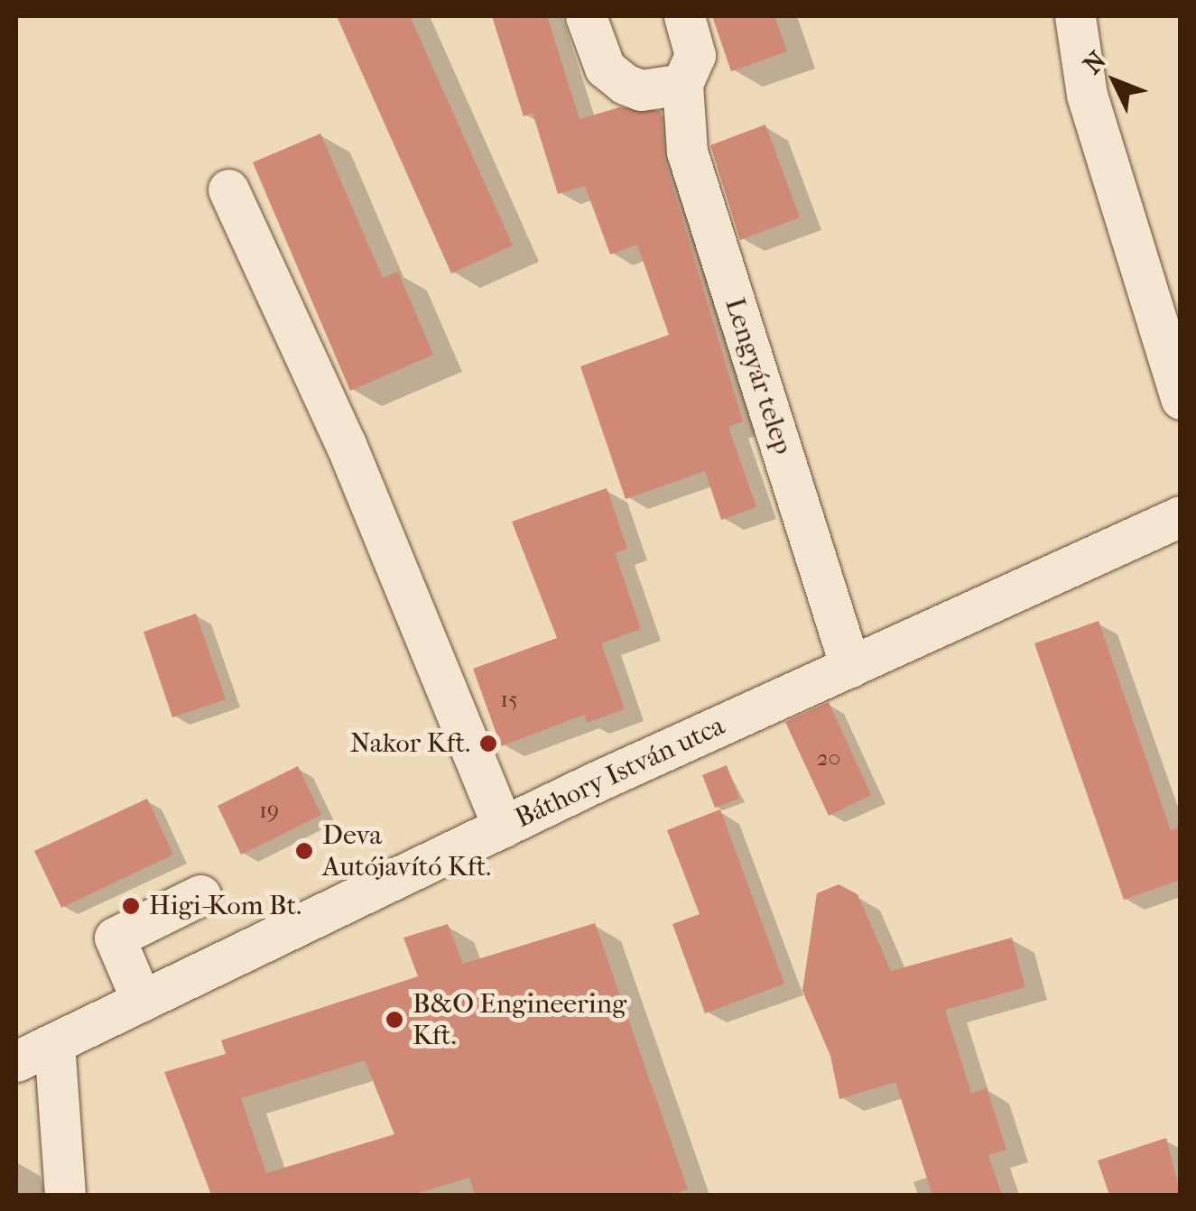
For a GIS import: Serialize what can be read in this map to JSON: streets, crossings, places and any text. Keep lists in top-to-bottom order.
{
  "streets": {
    "street": ["Lengyár telep", "Báthory István utca"]
  },
  "crossings": [
    ["Lengyár telep", "Báthory István utca"]
  ],
  "places": [
    "Nakor Kft.",
    "Deva Autójavító Kft.",
    "Higi-Kom Bt.",
    "B&O Engineering Kft."
  ],
  "house_numbers": ["15", "20", "19"],
  "north": "top left"
}
